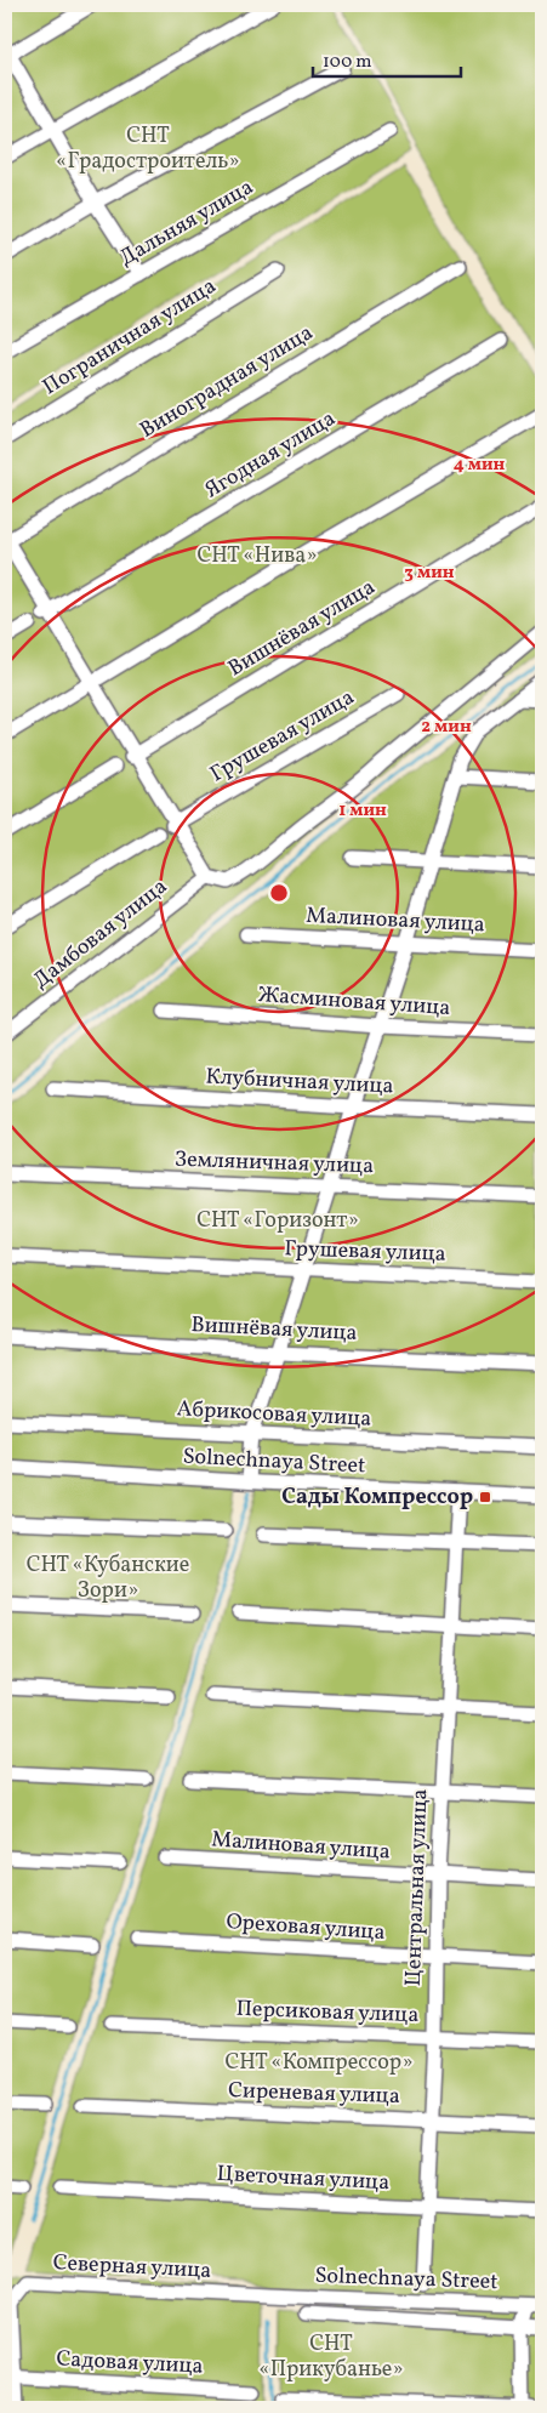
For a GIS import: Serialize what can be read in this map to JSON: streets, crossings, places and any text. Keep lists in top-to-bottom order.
{
  "streets": {
    "street": [
      "Дальняя улица",
      "Пограничная улица",
      "Виноградная улица",
      "Ягодная улица",
      "Вишнёвая улица",
      "Грушевая улица",
      "Малиновая улица",
      "Дамбовая улица",
      "Жасминовая улица",
      "Клубничная улица",
      "Земляничная улица",
      "Абрикосовая улица",
      "Solnechnaya Street",
      "Центральная улица",
      "Ореховая улица",
      "Персиковая улица",
      "Сиреневая улица",
      "Цветочная улица",
      "Северная улица",
      "Садовая улица"
    ]
  },
  "crossings": [
    ["Малиновая улица", "Центральная улица"],
    ["Solnechnaya Street", "Центральная улица"],
    ["Solnechnaya Street", "Северная улица"],
    ["Центральная улица", "Ореховая улица"],
    ["Центральная улица", "Персиковая улица"],
    ["Центральная улица", "Сиреневая улица"],
    ["Центральная улица", "Цветочная улица"]
  ],
  "parks": [
    "СНТ «Градостроитель»",
    "СНТ «Нива»",
    "СНТ «Горизонт»",
    "СНТ «Кубанские Зори»",
    "СНТ «Компрессор»",
    "СНТ «Прикубанье»"
  ],
  "places": {
    "transit": ["Сады Компрессор"]
  },
  "scale_bar": "100 m",
  "rings": [
    "4 мин",
    "3 мин",
    "2 мин",
    "1 мин"
  ]
}
